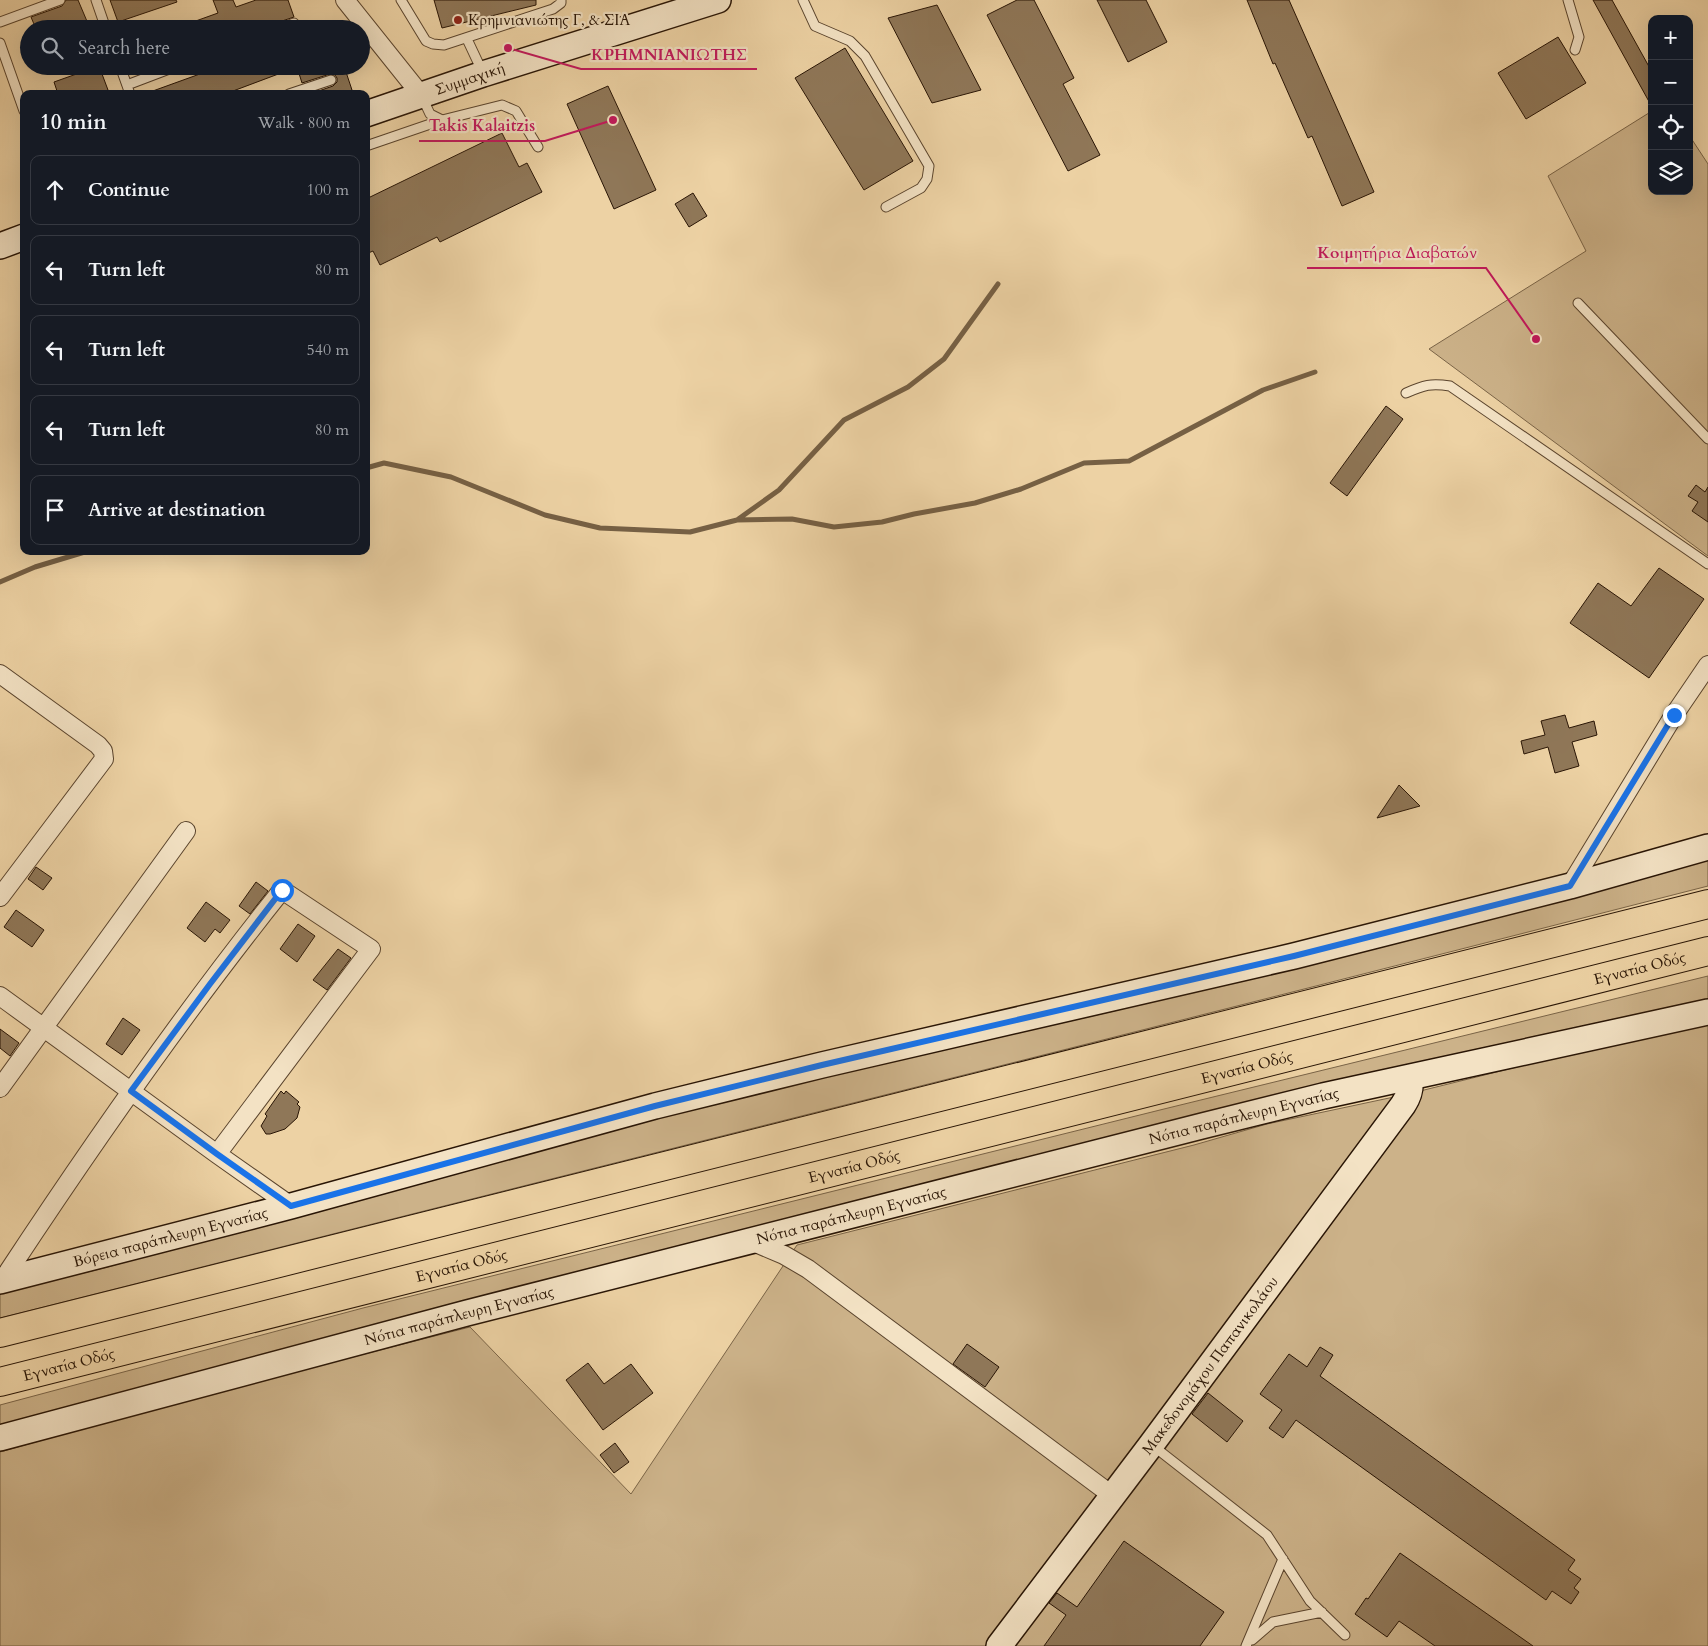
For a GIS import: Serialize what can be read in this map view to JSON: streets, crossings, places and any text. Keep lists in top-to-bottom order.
{
  "streets": {
    "highway": ["Εγνατία Οδός"],
    "street": [
      "Συμμαχική",
      "Νότια παράπλευρη Εγνατίας",
      "Βόρεια παράπλευρη Εγνατίας",
      "Μακεδονομάχου Παπανικολάου"
    ]
  },
  "crossings": [
    ["Νότια παράπλευρη Εγνατίας", "Μακεδονομάχου Παπανικολάου"]
  ],
  "places": [
    "Κρημνιανιώτης Γ, & ΣΙΑ",
    "ΚΡΗΜΝΙΑΝΙΩΤΗΣ",
    "Takis Kalaitzis",
    "Κοιμητήρια Διαβατών"
  ],
  "page": {
    "map_buttons": ["+", "−"],
    "search": "Search here",
    "heading": ["10 min", "Walk · 800 m"],
    "list": [
      ["Continue", "100 m"],
      ["Turn left", "80 m"],
      ["Turn left", "540 m"],
      ["Turn left", "80 m"],
      "Arrive at destination"
    ]
  }
}
